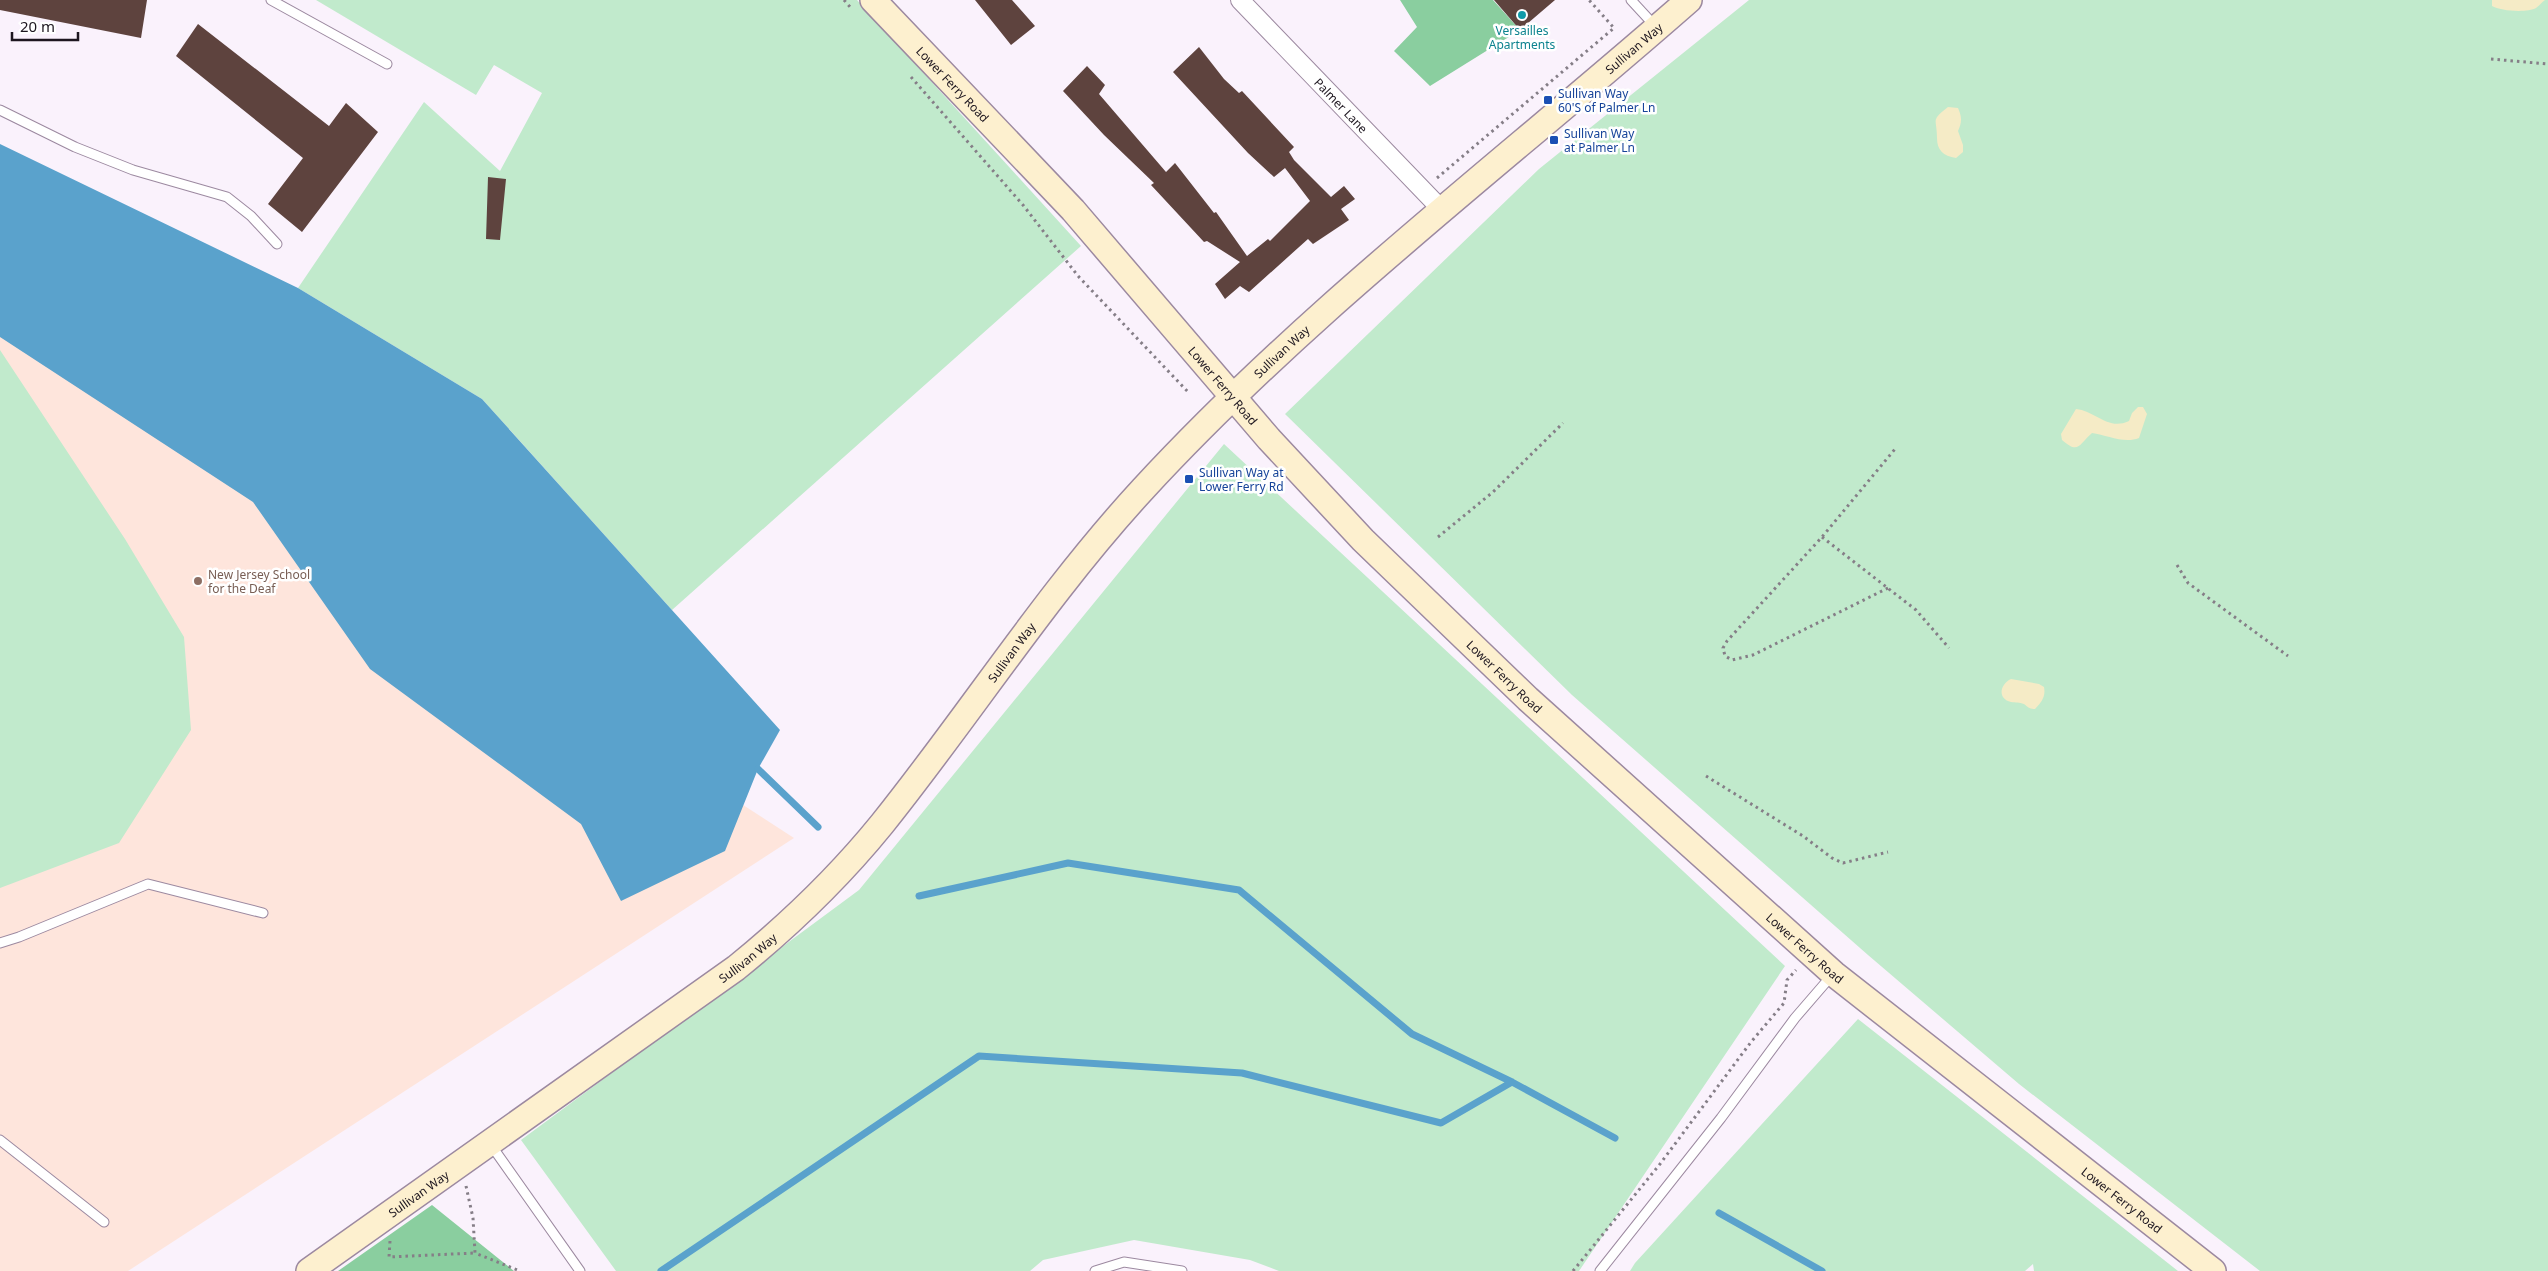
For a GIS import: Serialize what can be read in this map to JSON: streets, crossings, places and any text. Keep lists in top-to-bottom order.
{
  "streets": {
    "main road": ["Sullivan Way", "Lower Ferry Road"],
    "street": ["Palmer Lane"]
  },
  "crossings": [
    ["Sullivan Way", "Lower Ferry Road"],
    ["Sullivan Way", "Palmer Lane"]
  ],
  "places": {
    "other": ["Versailles Apartments", "New Jersey School for the Deaf"],
    "transit": ["Sullivan Way 60'S of Palmer Ln", "Sullivan Way at Palmer Ln", "Sullivan Way at Lower Ferry Rd"]
  },
  "scale_bar": "20 m"
}
